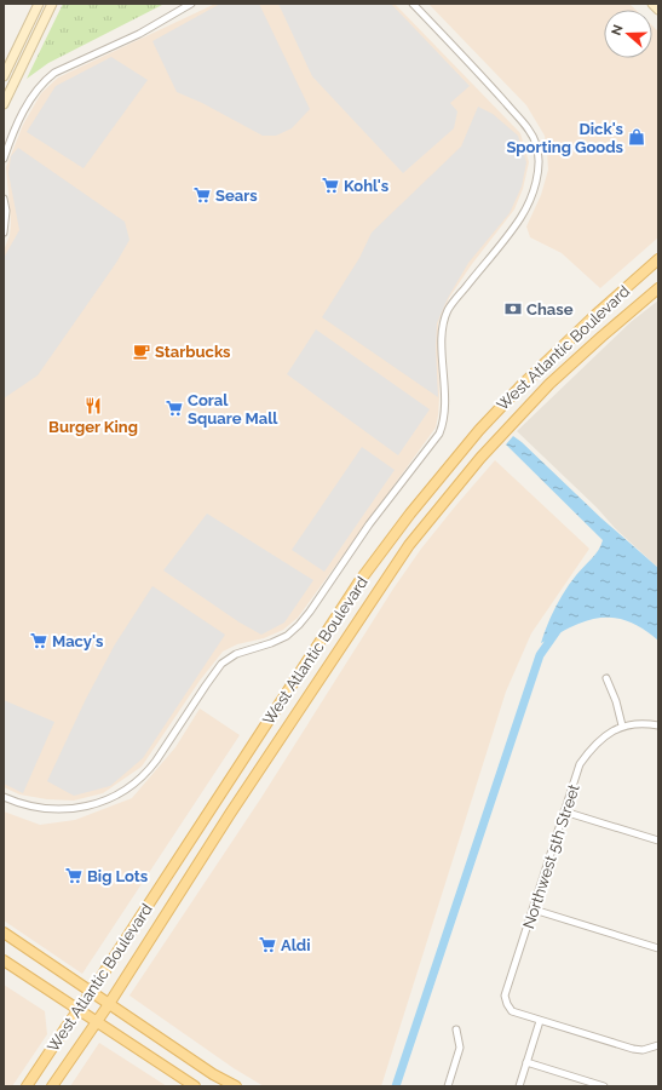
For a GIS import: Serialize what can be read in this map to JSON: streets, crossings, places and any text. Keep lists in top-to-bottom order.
{
  "streets": {
    "main road": ["West Atlantic Boulevard"],
    "street": ["Northwest 5th Street"]
  },
  "places": {
    "shop": ["Dick's Sporting Goods"],
    "supermarket": [
      "Kohl's",
      "Sears",
      "Coral Square Mall",
      "Macy's",
      "Big Lots",
      "Aldi"
    ],
    "bank": ["Chase"],
    "cafe": ["Starbucks"],
    "restaurant": ["Burger King"]
  },
  "north": "left"
}
